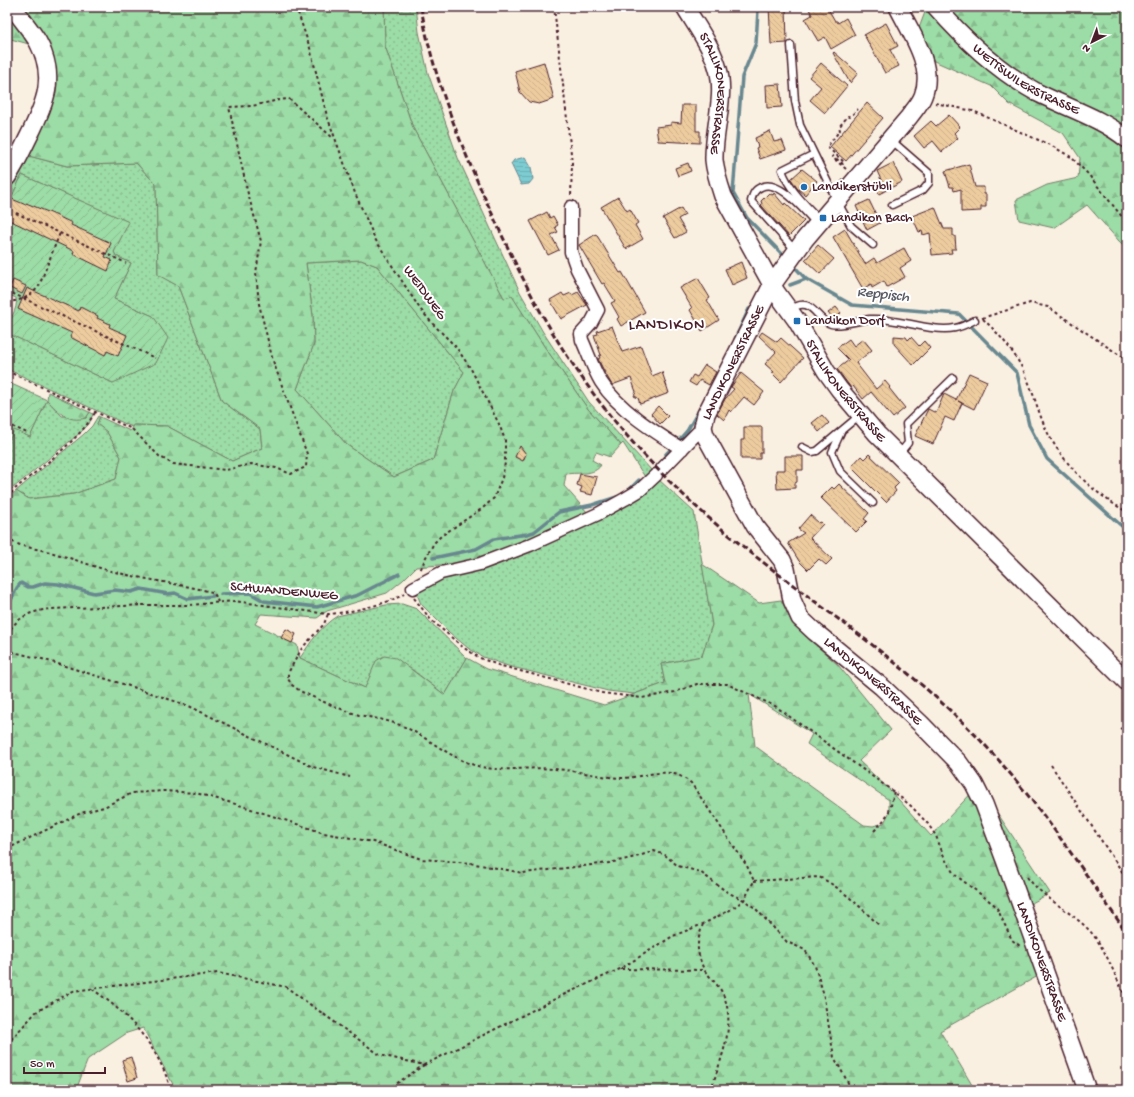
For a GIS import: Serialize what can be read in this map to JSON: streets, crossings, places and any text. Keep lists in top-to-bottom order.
{
  "streets": {
    "street": ["WETTSWILERSTRASSE", "STALLIKONERSTRASSE", "LANDIKONERSTRASSE"],
    "path": ["WEIDWEG", "SCHWANDENWEG"]
  },
  "crossings": [
    ["STALLIKONERSTRASSE", "LANDIKONERSTRASSE"]
  ],
  "districts": ["LANDIKON"],
  "water": ["Reppisch"],
  "places": {
    "other": ["Landikerstübli"],
    "transit": ["Landikon Bach", "Landikon Dorf"]
  },
  "scale_bar": "50 m",
  "north": "bottom left"
}
